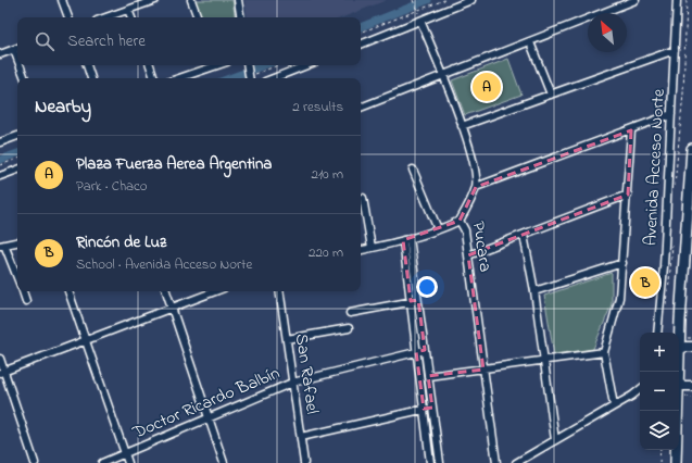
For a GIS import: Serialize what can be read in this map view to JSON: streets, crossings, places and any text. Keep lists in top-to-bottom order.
{
  "streets": {
    "street": [
      "Avenida Acceso Norte",
      "Pucara",
      "San Rafael",
      "Doctor Ricardo Balbín"
    ]
  },
  "crossings": [
    ["San Rafael", "Doctor Ricardo Balbín"]
  ],
  "north": "top left",
  "page": {
    "search": "Search here",
    "pins": ["A", "B"],
    "heading": ["Nearby", "2 results"],
    "list": [
      {
        "mark": "A",
        "name": "Plaza Fuerza Aerea Argentina",
        "note": "Park · Chaco",
        "value": "210 m"
      },
      {
        "mark": "B",
        "name": "Rincón de Luz",
        "note": "School · Avenida Acceso Norte",
        "value": "220 m"
      }
    ],
    "map_buttons": ["+", "−"]
  }
}
